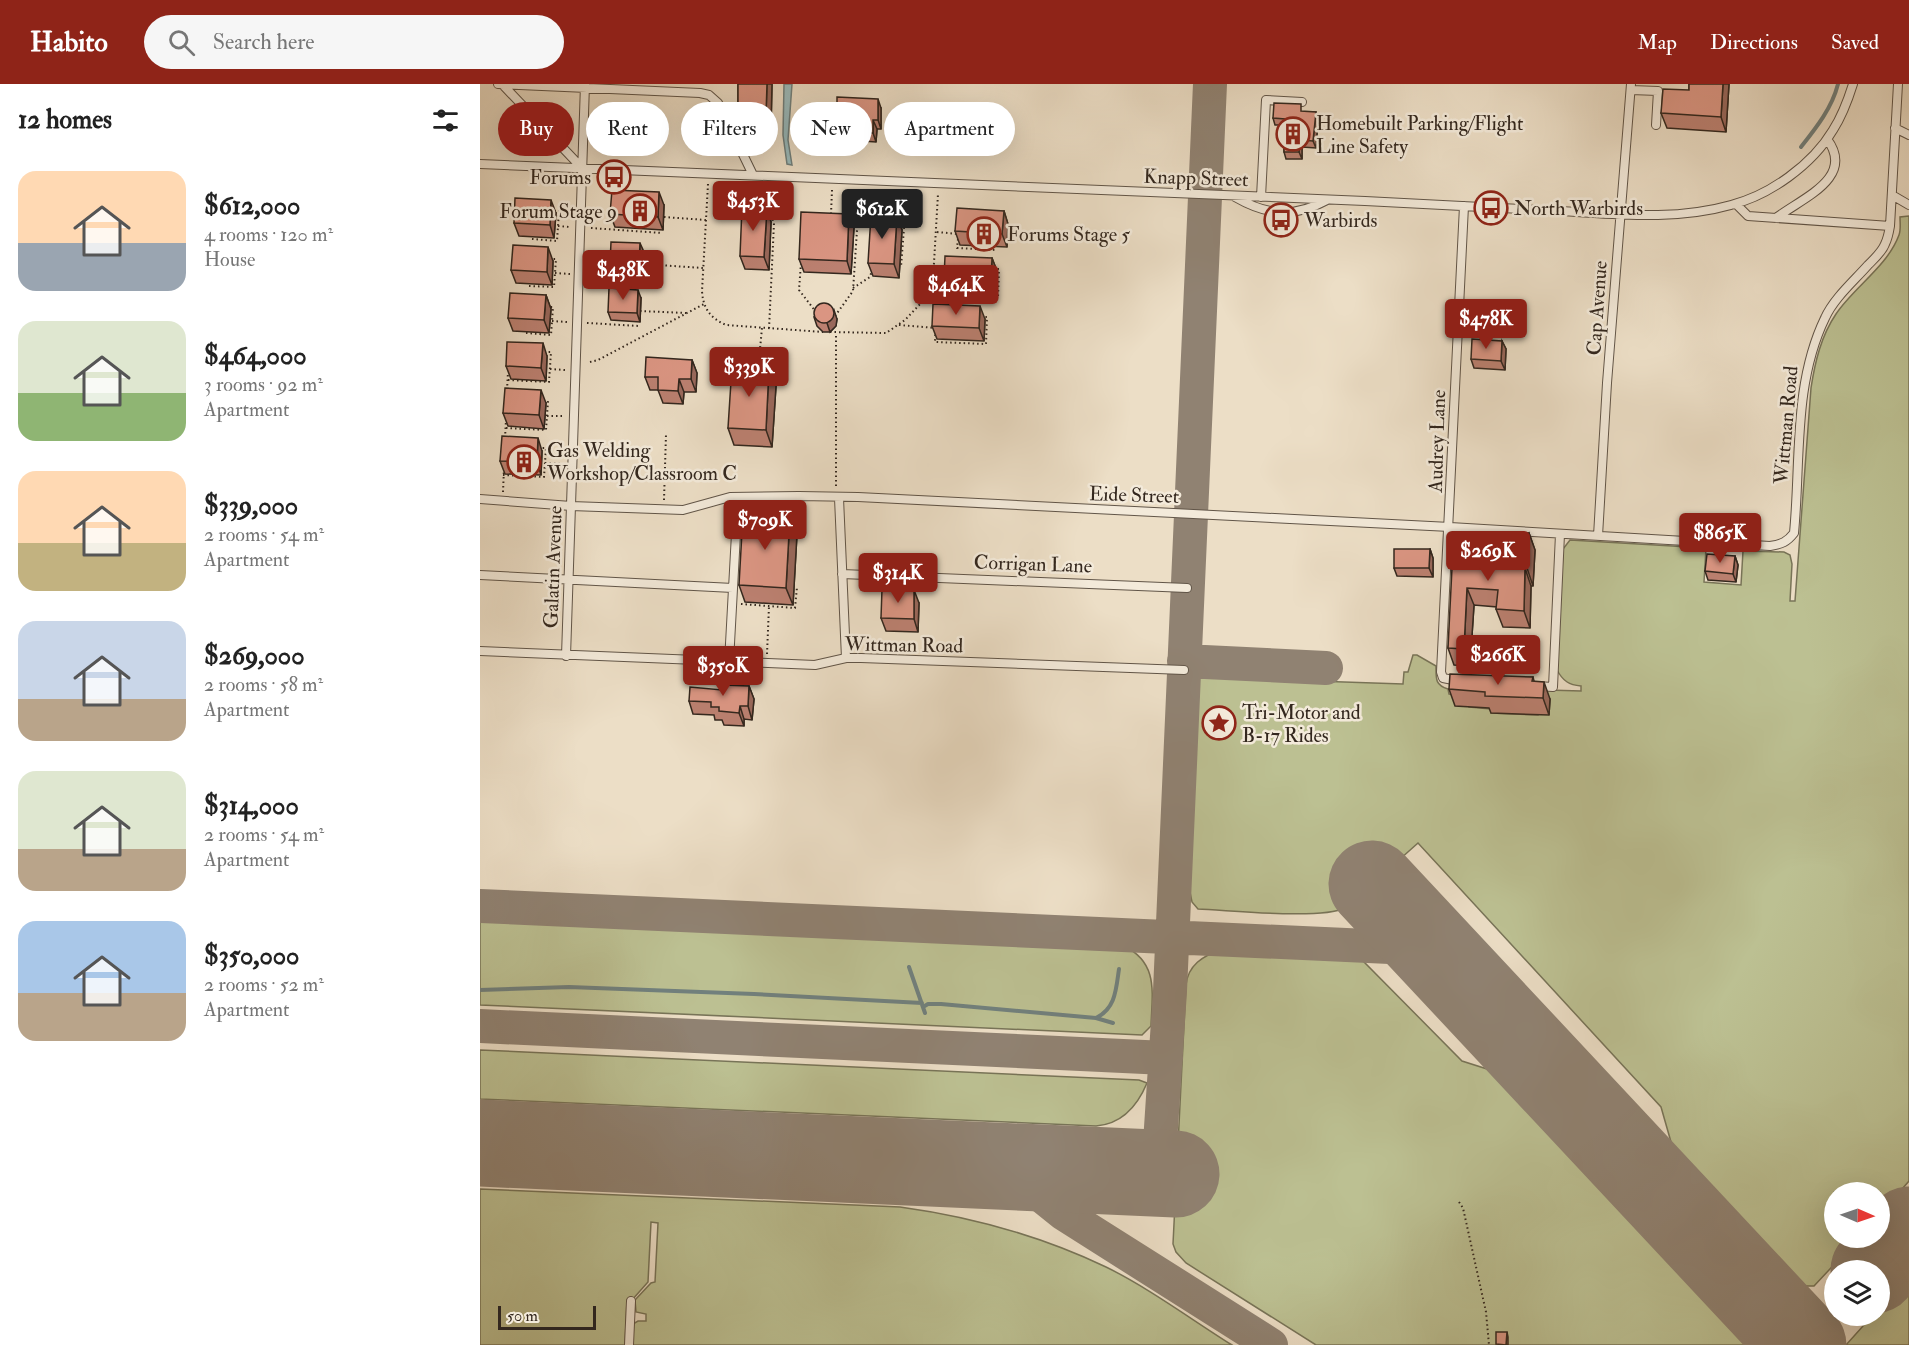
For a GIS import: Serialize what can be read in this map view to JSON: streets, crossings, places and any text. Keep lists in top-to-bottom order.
{
  "streets": {
    "lane": [
      "Knapp Street",
      "Cap Avenue",
      "Wittman Road",
      "Audrey Lane",
      "Eide Street",
      "Corrigan Lane",
      "Galatin Avenue"
    ]
  },
  "crossings": [
    ["Knapp Street", "Cap Avenue"],
    ["Knapp Street", "Audrey Lane"],
    ["Knapp Street", "Galatin Avenue"],
    ["Cap Avenue", "Eide Street"],
    ["Wittman Road", "Eide Street"],
    ["Wittman Road", "Galatin Avenue"],
    ["Audrey Lane", "Eide Street"],
    ["Eide Street", "Galatin Avenue"]
  ],
  "places": {
    "building": [
      "Homebuilt Parking/Flight Line Safety",
      "Forum Stage 9",
      "Forums Stage 5",
      "Gas Welding Workshop/Classroom C"
    ],
    "bus stop": ["Forums", "North Warbirds", "Warbirds"],
    "place": ["Tri-Motor and B-17 Rides"]
  },
  "scale_bar": "50 m",
  "north": "right",
  "page": {
    "header": "Habito",
    "search": "Search here",
    "nav": ["Map", "Directions", "Saved"],
    "heading": "12 homes",
    "chip": [
      "Buy",
      "Rent",
      "Filters",
      "New",
      "Apartment"
    ],
    "list": [
      {
        "name": "$612,000",
        "note": "4 rooms · 120 m² · House"
      },
      {
        "name": "$464,000",
        "note": "3 rooms · 92 m² · Apartment"
      },
      {
        "name": "$339,000",
        "note": "2 rooms · 54 m² · Apartment"
      },
      {
        "name": "$269,000",
        "note": "2 rooms · 58 m² · Apartment"
      },
      {
        "name": "$314,000",
        "note": "2 rooms · 54 m² · Apartment"
      },
      {
        "name": "$350,000",
        "note": "2 rooms · 52 m² · Apartment"
      }
    ],
    "price": [
      "$453K",
      "$612K",
      "$438K",
      "$464K",
      "$478K",
      "$339K",
      "$709K",
      "$865K",
      "$269K",
      "$314K",
      "$266K",
      "$350K"
    ],
    "scale": "50 m"
  }
}
